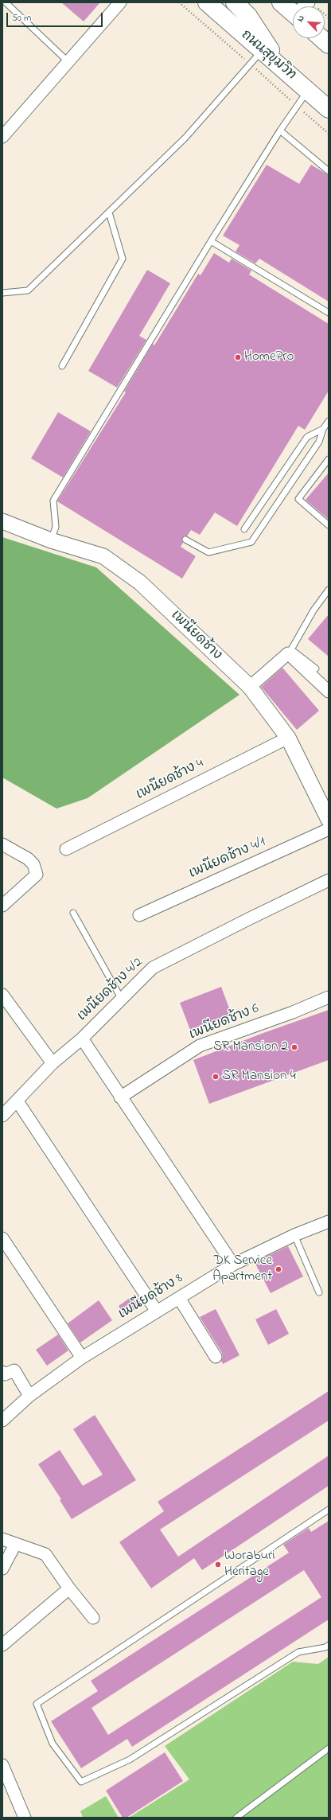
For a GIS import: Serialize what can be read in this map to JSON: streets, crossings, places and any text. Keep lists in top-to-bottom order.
{
  "streets": {
    "highway": ["ถนนสุขุมวิท"],
    "street": [
      "เพนียดช้าง",
      "เพนียดช้าง 4",
      "เพนียดช้าง 4/1",
      "เพนียดช้าง 4/2",
      "เพนียดช้าง 6",
      "เพนียดช้าง 8"
    ]
  },
  "crossings": [
    ["เพนียดช้าง", "เพนียดช้าง 4"]
  ],
  "places": [
    "HomePro",
    "SR Mansion 2",
    "SR Mansion 4",
    "DK Service Apartment",
    "Woraburi Heritage"
  ],
  "scale_bar": "50 m",
  "north": "top left"
}
